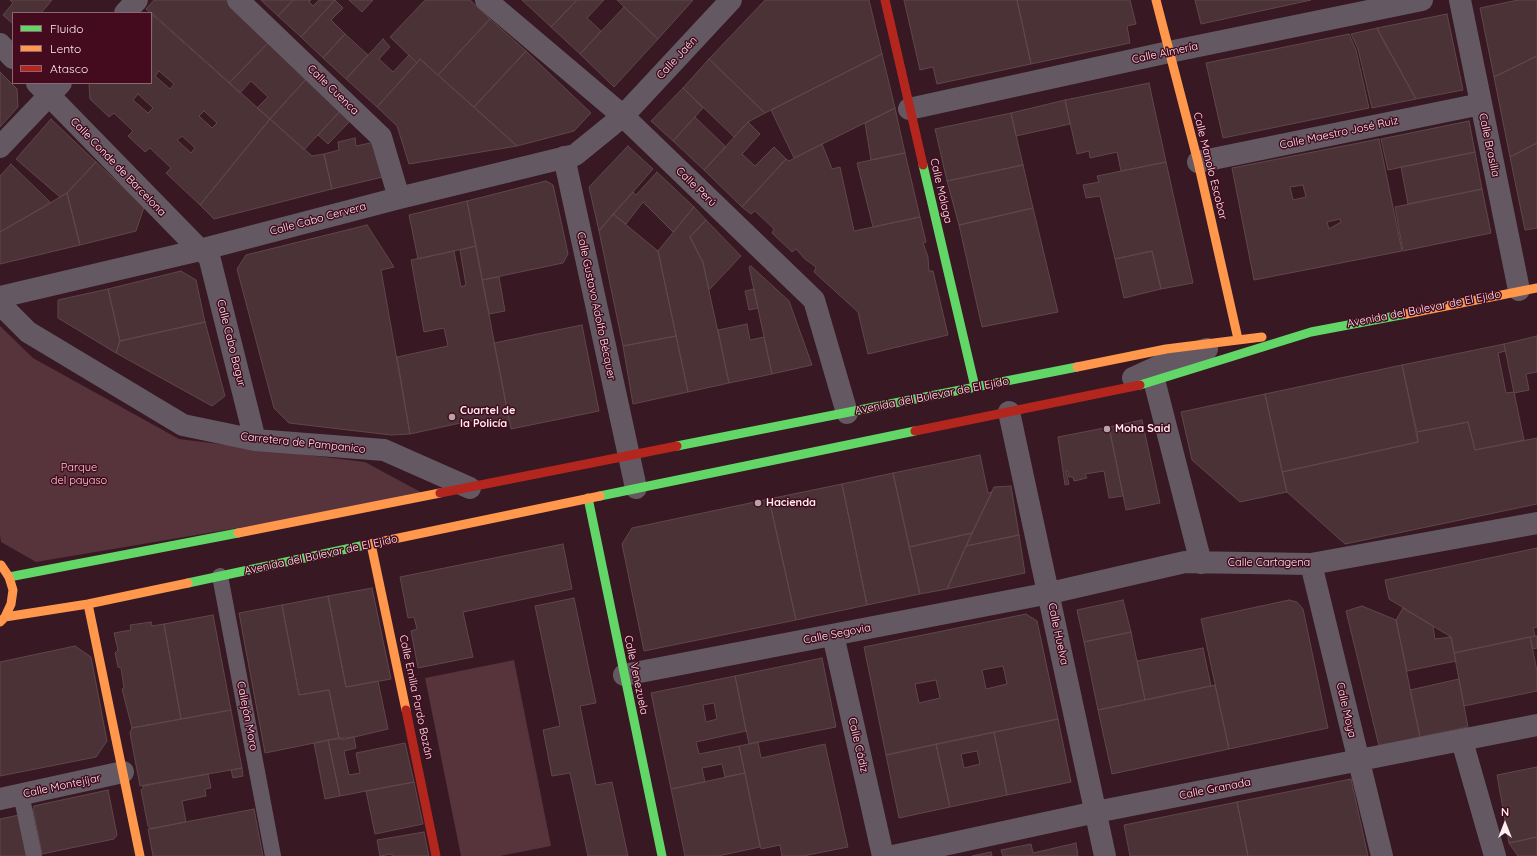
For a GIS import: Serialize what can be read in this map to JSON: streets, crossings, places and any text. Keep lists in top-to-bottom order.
{
  "streets": {
    "main road": [
      "Calle Manolo Escobar",
      "Calle Málaga",
      "Avenida del Bulevar de El Ejido",
      "Calle Venezuela",
      "Calle Emilia Pardo Bazán"
    ],
    "street": [
      "Calle Almería",
      "Calle Jaén",
      "Calle Cuenca",
      "Calle Maestro José Ruiz",
      "Calle Brasilia",
      "Calle Conde de Barcelona",
      "Calle Perú",
      "Calle Cabo Cervera",
      "Calle Gustavo Adolfo Bécquer",
      "Calle Cabo Bagur",
      "Carretera de Pampanico",
      "Calle Cartagena",
      "Calle Segovia",
      "Calle Huelva",
      "Calle Moya",
      "Calle Cádiz",
      "Calle Montejíjar",
      "Calle Granada"
    ],
    "lane": ["Callejón Moro"]
  },
  "crossings": [
    ["Calle Almería", "Calle Manolo Escobar"],
    ["Calle Almería", "Calle Málaga"],
    ["Calle Jaén", "Calle Perú"],
    ["Calle Jaén", "Calle Cabo Cervera"],
    ["Calle Cuenca", "Calle Cabo Cervera"],
    ["Calle Maestro José Ruiz", "Calle Brasilia"],
    ["Calle Maestro José Ruiz", "Calle Manolo Escobar"],
    ["Calle Brasilia", "Avenida del Bulevar de El Ejido"],
    ["Calle Manolo Escobar", "Avenida del Bulevar de El Ejido"],
    ["Calle Conde de Barcelona", "Calle Cabo Cervera"],
    ["Calle Conde de Barcelona", "Calle Cabo Bagur"],
    ["Calle Perú", "Calle Cabo Cervera"],
    ["Calle Perú", "Avenida del Bulevar de El Ejido"],
    ["Calle Málaga", "Avenida del Bulevar de El Ejido"],
    ["Calle Cabo Cervera", "Calle Gustavo Adolfo Bécquer"],
    ["Calle Cabo Cervera", "Calle Cabo Bagur"],
    ["Calle Gustavo Adolfo Bécquer", "Avenida del Bulevar de El Ejido"],
    ["Avenida del Bulevar de El Ejido", "Carretera de Pampanico"],
    ["Avenida del Bulevar de El Ejido", "Calle Huelva"],
    ["Avenida del Bulevar de El Ejido", "Calle Venezuela"],
    ["Avenida del Bulevar de El Ejido", "Calle Emilia Pardo Bazán"],
    ["Avenida del Bulevar de El Ejido", "Callejón Moro"],
    ["Calle Cabo Bagur", "Carretera de Pampanico"],
    ["Calle Cartagena", "Calle Segovia"],
    ["Calle Cartagena", "Calle Huelva"],
    ["Calle Cartagena", "Calle Moya"],
    ["Calle Segovia", "Calle Huelva"],
    ["Calle Segovia", "Calle Venezuela"],
    ["Calle Segovia", "Calle Cádiz"],
    ["Calle Huelva", "Calle Granada"],
    ["Calle Moya", "Calle Granada"]
  ],
  "parks": ["Parque del payaso"],
  "places": ["Cuartel de la Policía", "Moha Said", "Hacienda"],
  "legend": ["Fluido", "Lento", "Atasco"],
  "north": "top"
}
